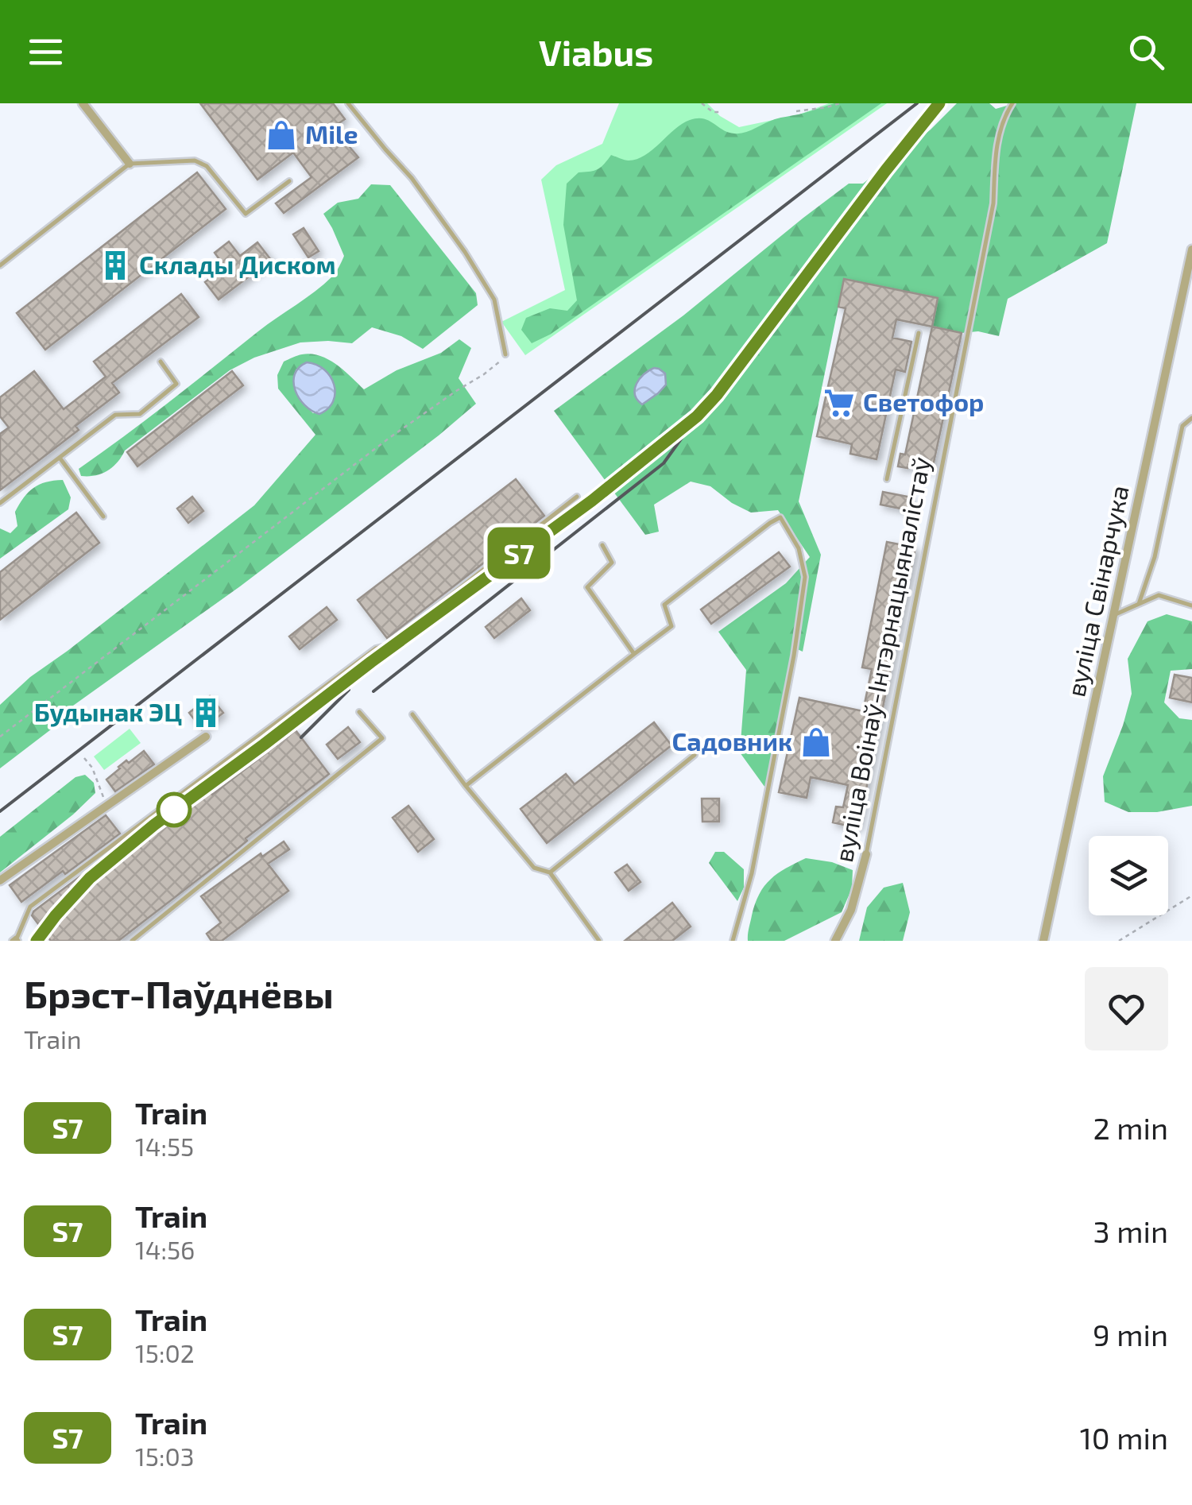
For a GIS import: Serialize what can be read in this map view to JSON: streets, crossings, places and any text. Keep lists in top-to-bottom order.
{
  "streets": {
    "street": ["вуліца Свінарчука", "вуліца Воінаў-Інтэрнацыяналістаў"]
  },
  "places": {
    "shop": ["Mile", "Садовник"],
    "building": ["Склады Диском", "Будынак ЭЦ"],
    "supermarket": ["Светофор"]
  },
  "page": {
    "header": "Viabus",
    "on_map": "S7",
    "heading": ["Брэст-Паўднёвы", "Train"],
    "list": [
      {
        "mark": "S7",
        "name": "Train",
        "note": "14:55",
        "value": "2 min"
      },
      {
        "mark": "S7",
        "name": "Train",
        "note": "14:56",
        "value": "3 min"
      },
      {
        "mark": "S7",
        "name": "Train",
        "note": "15:02",
        "value": "9 min"
      },
      {
        "mark": "S7",
        "name": "Train",
        "note": "15:03",
        "value": "10 min"
      }
    ]
  }
}
